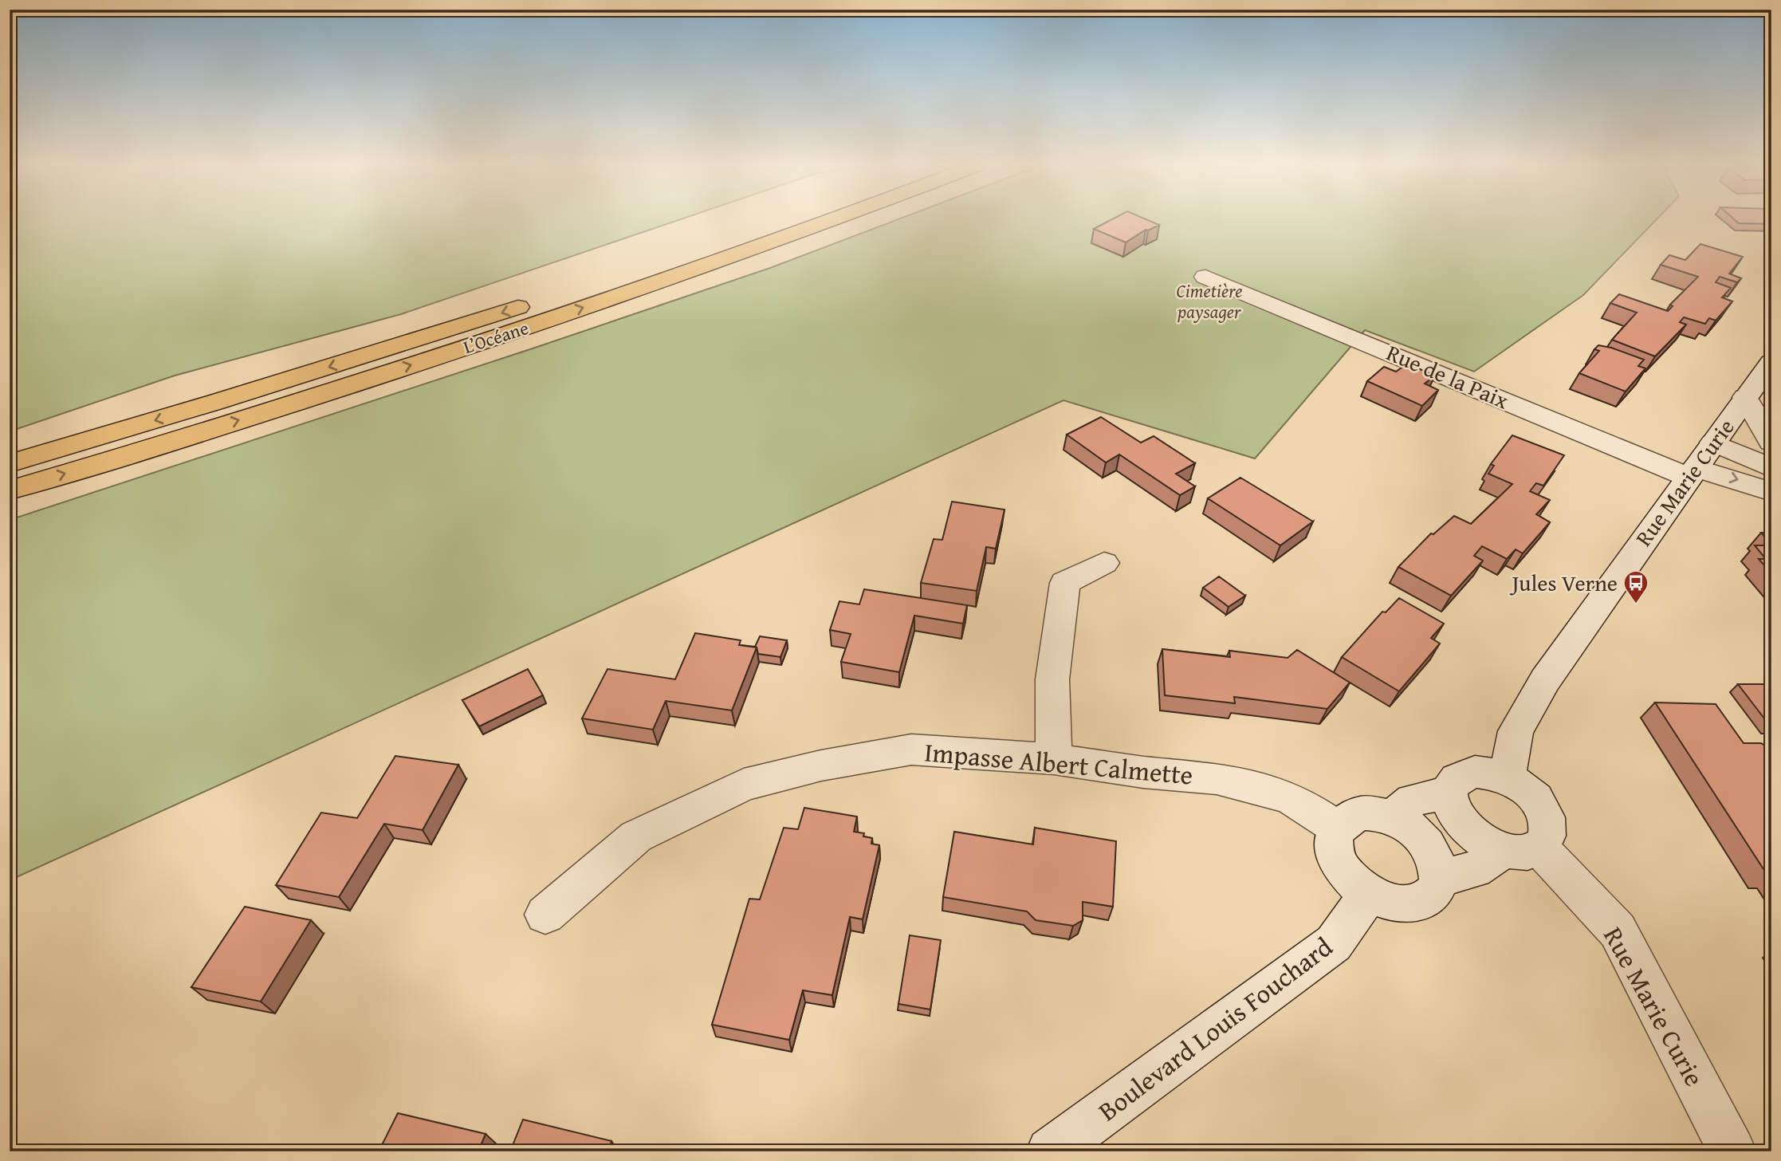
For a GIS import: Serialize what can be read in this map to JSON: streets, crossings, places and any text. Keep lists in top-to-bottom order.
{
  "streets": {
    "highway": ["L’Océane"],
    "street": [
      "Rue de la Paix",
      "Rue Marie Curie",
      "Impasse Albert Calmette",
      "Boulevard Louis Fouchard"
    ]
  },
  "crossings": [
    ["Rue de la Paix", "Rue Marie Curie"],
    ["Impasse Albert Calmette", "Boulevard Louis Fouchard"]
  ],
  "parks": ["Cimetière paysager"],
  "places": {
    "bus stop": ["Jules Verne"]
  }
}
